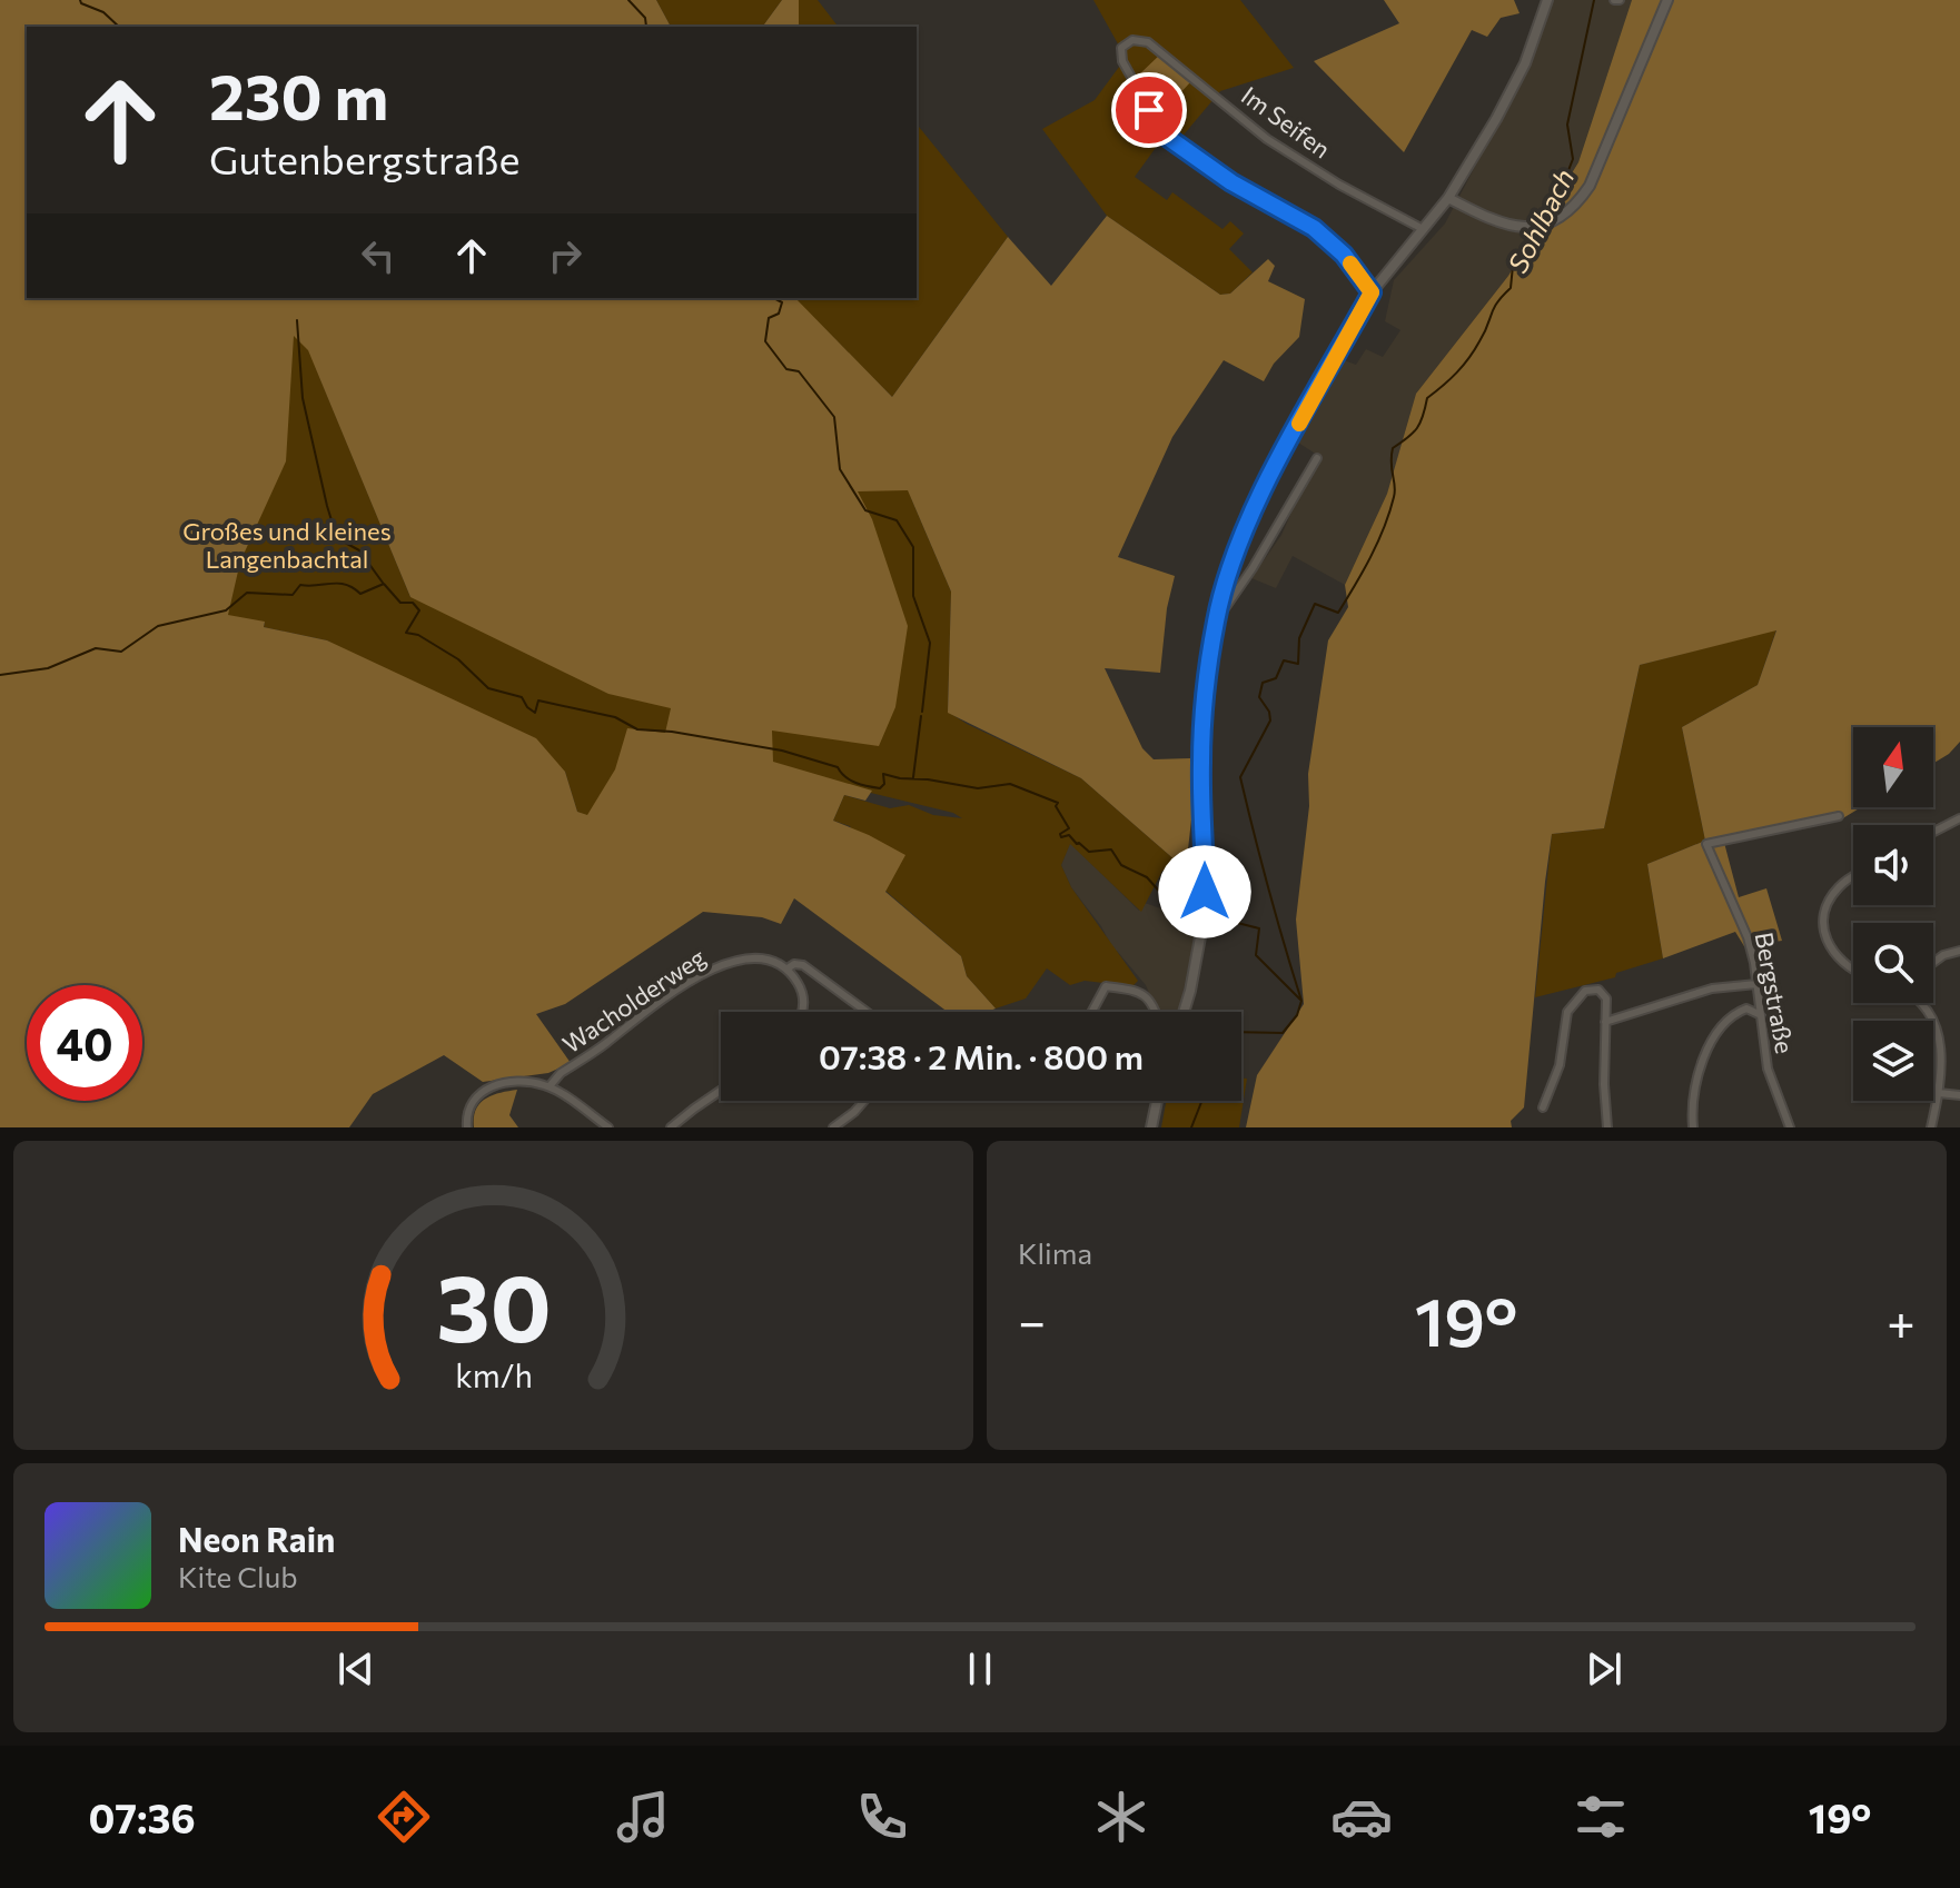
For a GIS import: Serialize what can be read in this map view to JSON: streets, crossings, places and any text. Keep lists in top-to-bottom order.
{
  "streets": {
    "street": ["Im Seifen", "Bergstraße", "Wacholderweg"]
  },
  "water": ["Sohlbach"],
  "parks": ["Großes und kleines Langenbachtal"],
  "north": "top",
  "page": {
    "turn": ["230 m", "Gutenbergstraße"],
    "limit": "40",
    "trip": "07:38 · 2 Min. · 800 m",
    "tile": "Klima",
    "heat": ["−", "19°", "+"],
    "song": ["Neon Rain", "Kite Club"],
    "tabs": ["07:36", "19°"],
    "gauge": ["30", "km/h"]
  }
}
